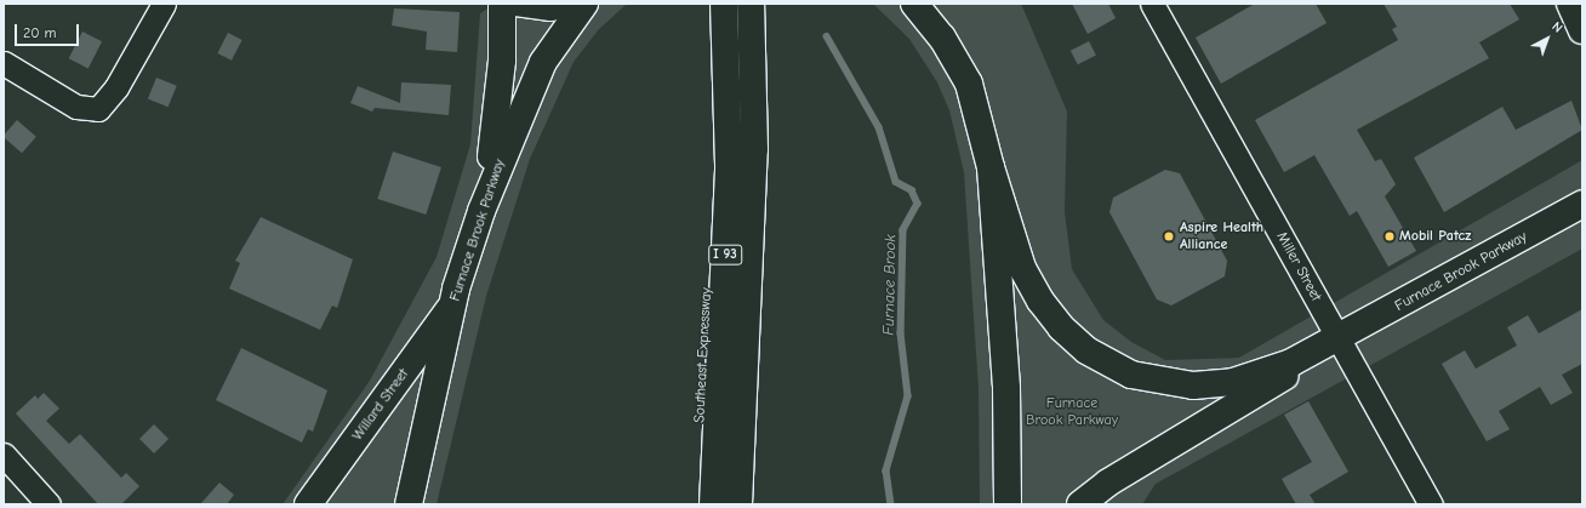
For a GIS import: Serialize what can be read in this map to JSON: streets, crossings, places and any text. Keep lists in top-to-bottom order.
{
  "streets": {
    "main road": [
      "Furnace Brook Parkway",
      "I 93",
      "Southeast Expressway",
      "Willard Street"
    ],
    "street": ["Miller Street"]
  },
  "crossings": [
    ["Furnace Brook Parkway", "Miller Street"],
    ["Furnace Brook Parkway", "Willard Street"]
  ],
  "water": ["Furnace Brook"],
  "parks": ["Furnace Brook Parkway"],
  "places": ["Aspire Health Alliance", "Mobil Patcz"],
  "scale_bar": "20 m",
  "north": "top right"
}
